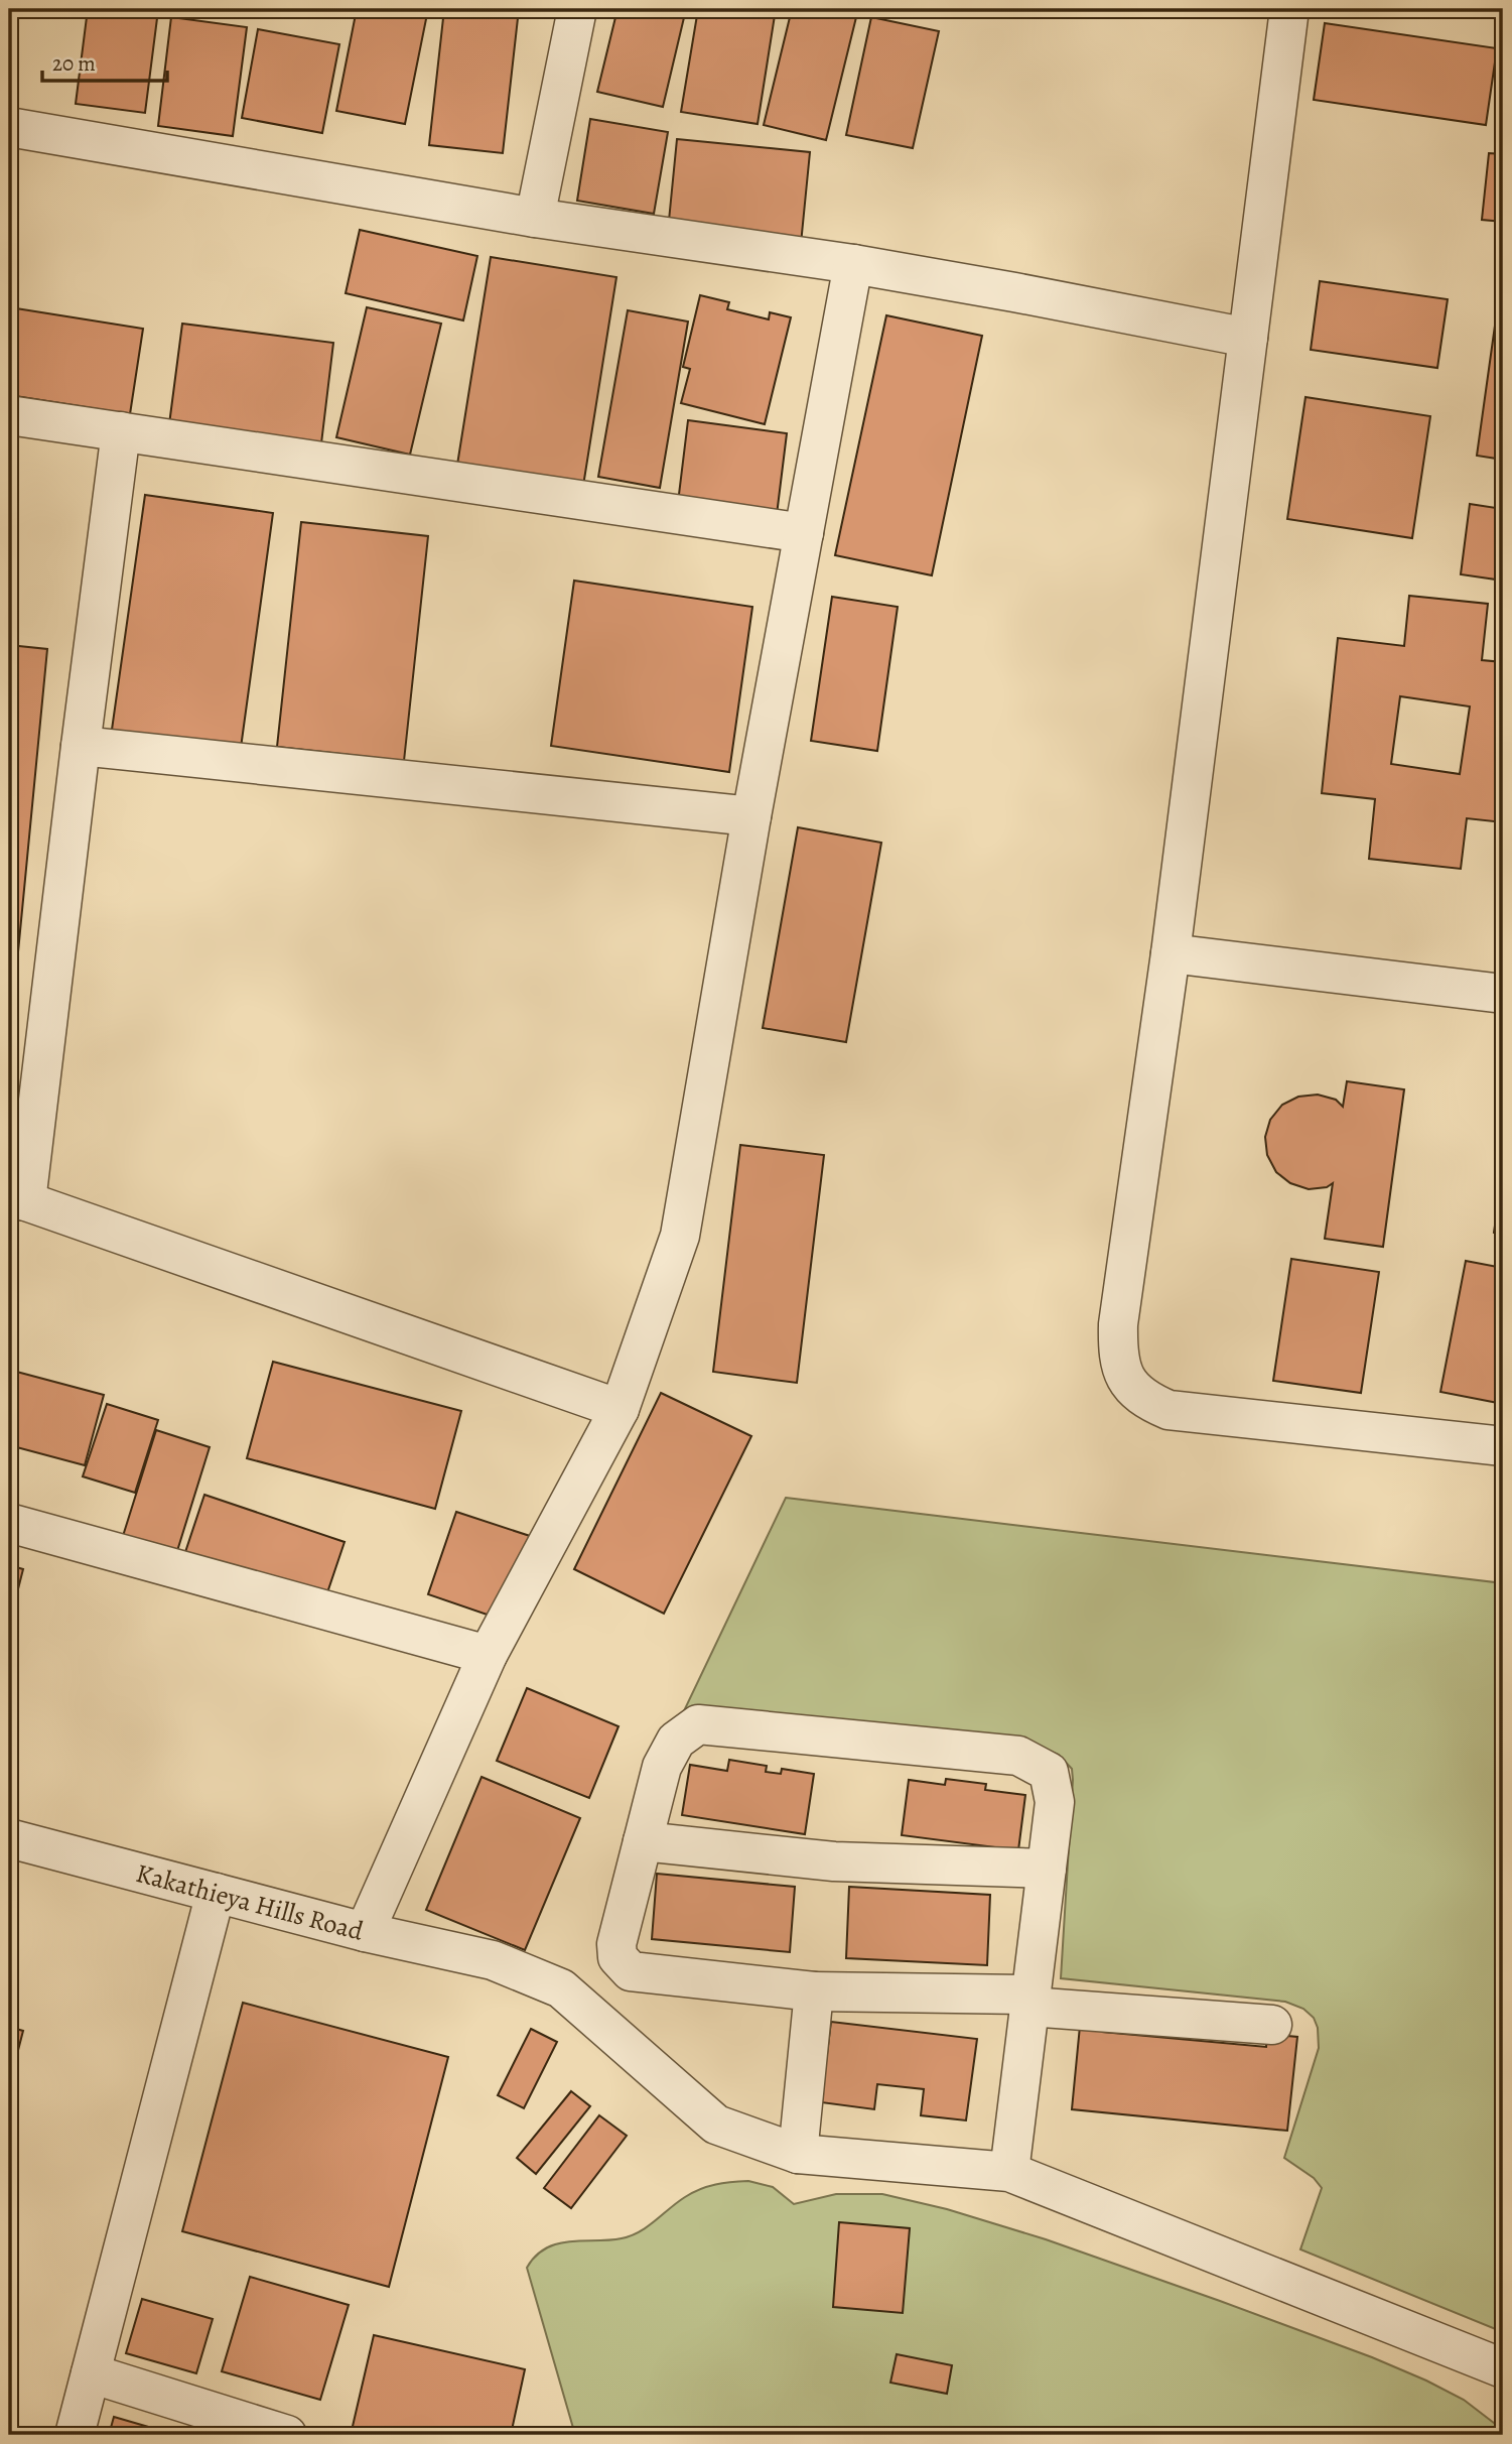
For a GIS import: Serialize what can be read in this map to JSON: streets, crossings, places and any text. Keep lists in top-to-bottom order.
{
  "streets": {
    "street": ["Kakathieya Hills Road"]
  },
  "scale_bar": "20 m"
}
